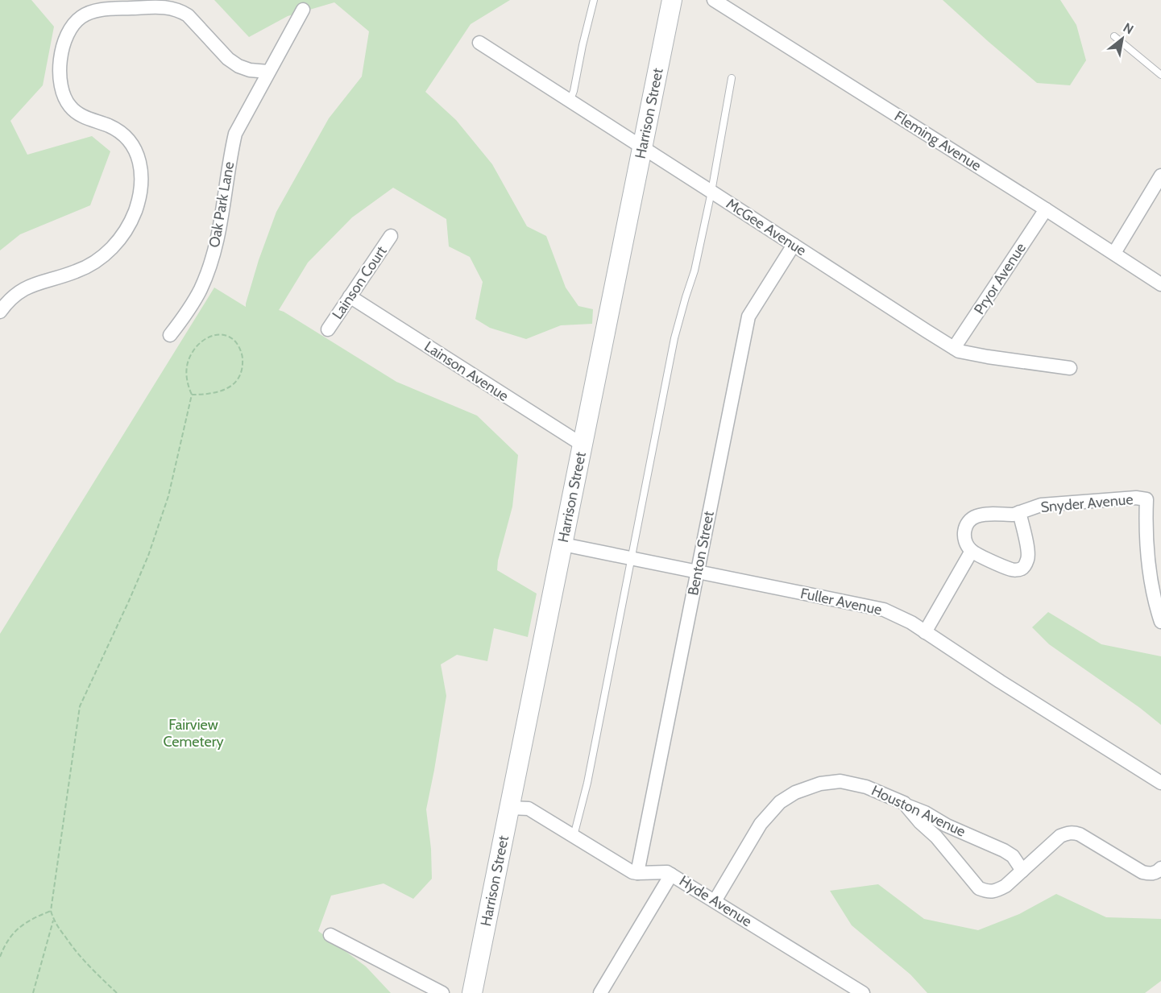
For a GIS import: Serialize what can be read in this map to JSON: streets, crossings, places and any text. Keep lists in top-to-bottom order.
{
  "streets": {
    "street": [
      "Harrison Street",
      "Fleming Avenue",
      "Oak Park Lane",
      "McGee Avenue",
      "Pryor Avenue",
      "Lainson Court",
      "Lainson Avenue",
      "Snyder Avenue",
      "Benton Street",
      "Fuller Avenue",
      "Houston Avenue",
      "Hyde Avenue"
    ]
  },
  "crossings": [
    ["Harrison Street", "McGee Avenue"],
    ["Harrison Street", "Lainson Avenue"],
    ["Harrison Street", "Fuller Avenue"],
    ["Harrison Street", "Hyde Avenue"],
    ["Fleming Avenue", "Pryor Avenue"],
    ["McGee Avenue", "Pryor Avenue"],
    ["McGee Avenue", "Benton Street"],
    ["Lainson Court", "Lainson Avenue"],
    ["Benton Street", "Fuller Avenue"],
    ["Benton Street", "Hyde Avenue"],
    ["Houston Avenue", "Hyde Avenue"]
  ],
  "parks": ["Fairview Cemetery"],
  "north": "top right"
}
